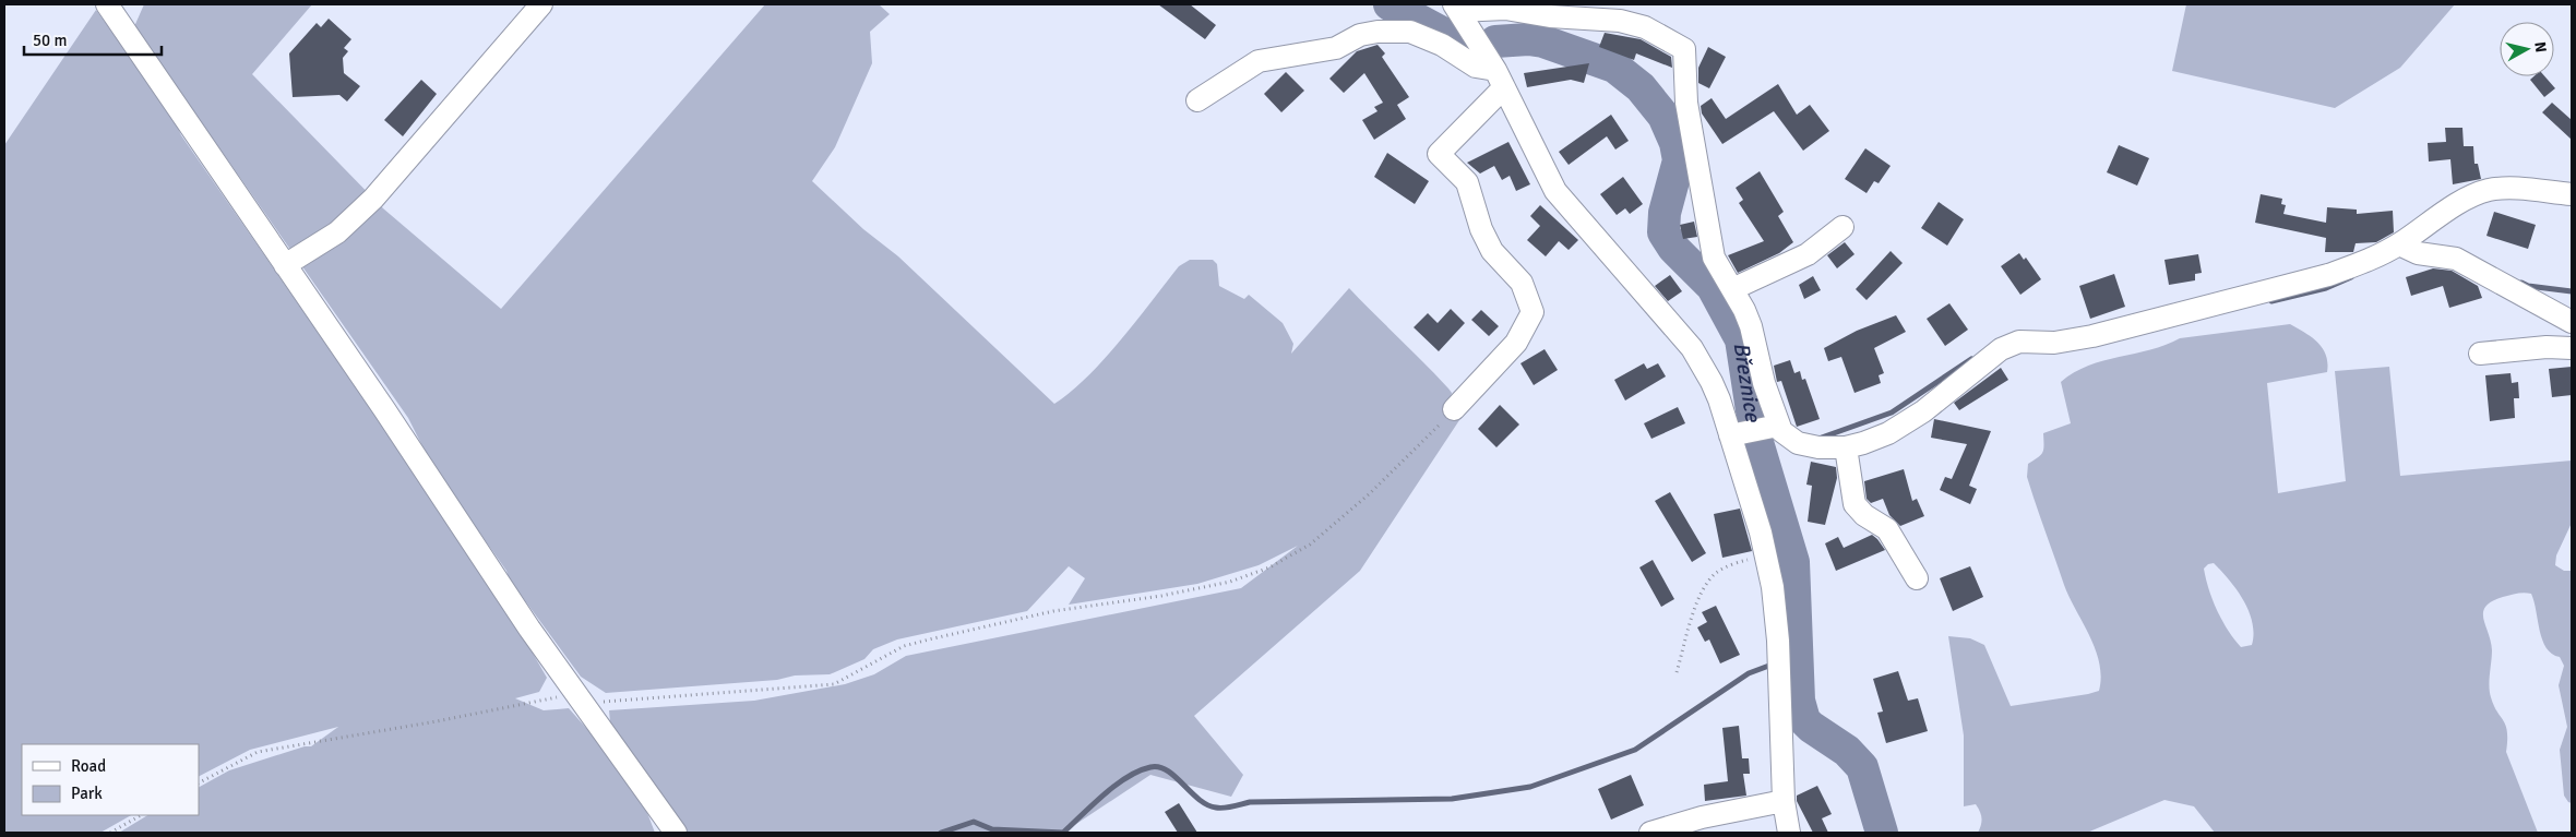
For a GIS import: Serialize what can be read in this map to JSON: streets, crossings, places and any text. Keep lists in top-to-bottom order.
{
  "water": ["Březnice"],
  "legend": ["Road", "Park"],
  "scale_bar": "50 m",
  "north": "right"
}
